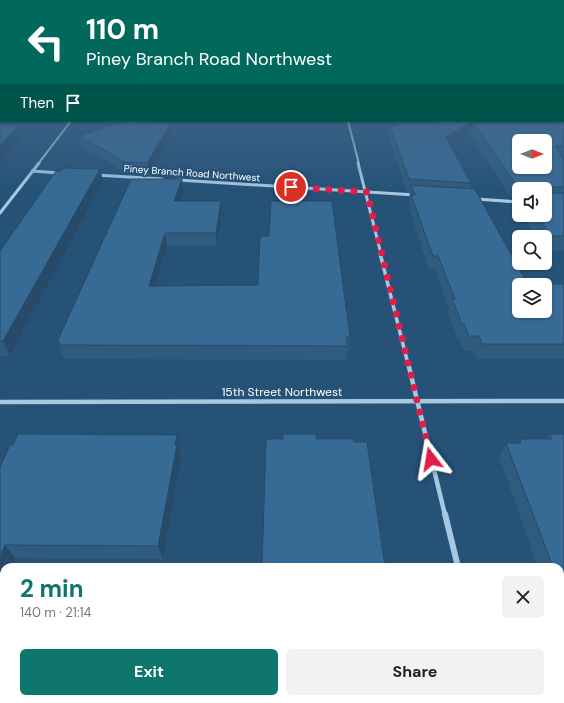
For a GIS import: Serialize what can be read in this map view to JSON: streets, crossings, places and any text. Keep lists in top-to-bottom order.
{
  "streets": {
    "street": ["Piney Branch Road Northwest", "15th Street Northwest"]
  },
  "north": "right",
  "page": {
    "turn": ["110 m", "Piney Branch Road Northwest"],
    "then": "Then",
    "heading": ["2 min", "140 m · 21:14"],
    "buttons": ["Exit", "Share"]
  }
}
